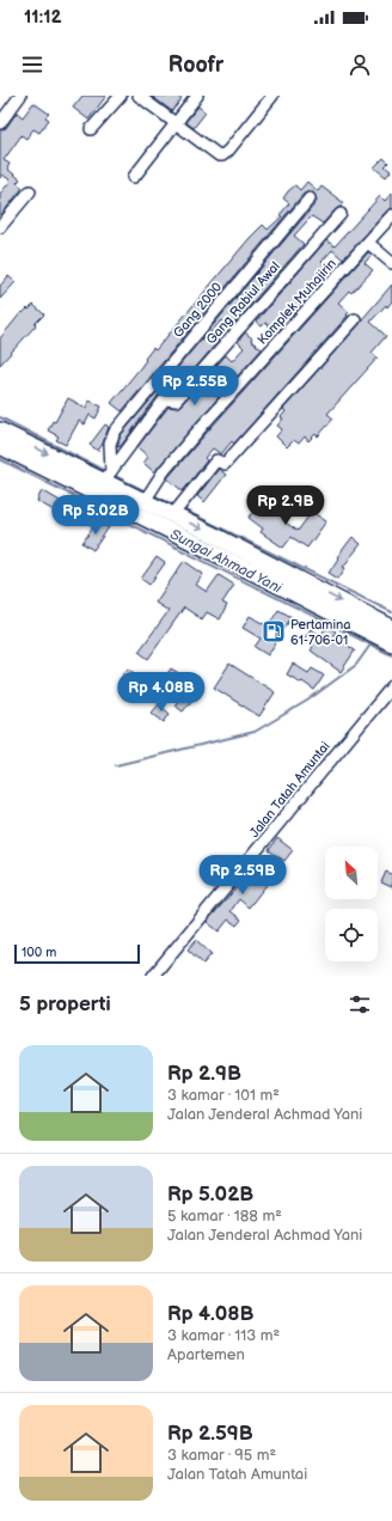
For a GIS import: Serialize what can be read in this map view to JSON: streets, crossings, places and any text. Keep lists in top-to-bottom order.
{
  "streets": {
    "street": [
      "Komplek Muhajirin",
      "Gang Rabiul Awal",
      "Gang 2000",
      "Jalan Tatah Amuntai"
    ]
  },
  "crossings": [
    ["Gang Rabiul Awal", "Gang 2000"]
  ],
  "water": ["Sungai Ahmad Yani"],
  "places": {
    "fuel station": ["Pertamina 61-706-01"]
  },
  "scale_bar": "100 m",
  "north": "top left",
  "page": {
    "status": "11:12",
    "header": "Roofr",
    "price": [
      "Rp 2.55B",
      "Rp 2.9B",
      "Rp 5.02B",
      "Rp 4.08B",
      "Rp 2.59B"
    ],
    "scale": "100 m",
    "heading": "5 properti",
    "list": [
      {
        "name": "Rp 2.9B",
        "note": "3 kamar · 101 m² · Jalan Jenderal Achmad Yani"
      },
      {
        "name": "Rp 5.02B",
        "note": "5 kamar · 188 m² · Jalan Jenderal Achmad Yani"
      },
      {
        "name": "Rp 4.08B",
        "note": "3 kamar · 113 m² · Apartemen"
      },
      {
        "name": "Rp 2.59B",
        "note": "3 kamar · 95 m² · Jalan Tatah Amuntai"
      }
    ]
  }
}
